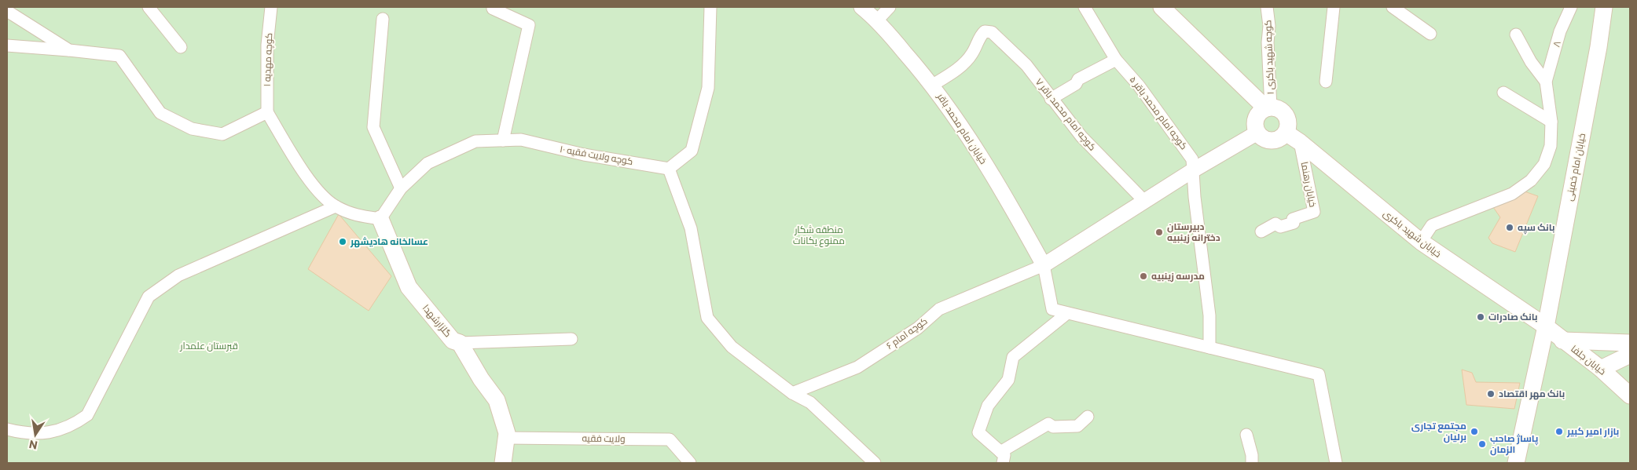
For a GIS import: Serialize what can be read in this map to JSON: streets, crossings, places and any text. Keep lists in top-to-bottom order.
{
  "streets": {
    "main road": [
      "خیابان امام خمینی",
      "خیابان شهید باکری",
      "گلزارشهدا",
      "خیابان جلفا"
    ],
    "street": [
      "۸",
      "کوچه شهید باکری ۱",
      "کوچه مهدیه ۱",
      "کوچه امام محمد باقر ۵",
      "کوچه امام محمد باقر ۷",
      "خیابان امام محمد باقر",
      "کوچه ولایت فقیه ۱۰",
      "خیابان رهنما",
      "کوچه امام ۶",
      "ولایت فقیه"
    ]
  },
  "crossings": [
    ["کوچه شهید باکری ۱", "خیابان شهید باکری"],
    ["کوچه امام محمد باقر ۷", "خیابان امام محمد باقر"],
    ["خیابان امام محمد باقر", "کوچه امام ۶"],
    ["کوچه ولایت فقیه ۱۰", "گلزارشهدا"],
    ["خیابان امام خمینی", "خیابان شهید باکری"],
    ["خیابان امام خمینی", "خیابان جلفا"],
    ["خیابان رهنما", "خیابان شهید باکری"],
    ["خیابان شهید باکری", "خیابان جلفا"],
    ["گلزارشهدا", "ولایت فقیه"]
  ],
  "parks": ["منطقه شکار ممنوع یکانات", "قبرستان علمدار"],
  "places": [
    "بانک سپه",
    "دبیرستان دخترانه زینبیه",
    "عسالخانه هادیشهر",
    "مدرسه زینبیه",
    "بانک صادرات",
    "بانک مهر اقتصاد",
    "مجتمع تجاری برلیان",
    "بازار امیر کبیر",
    "پاساژ صاحب الزمان"
  ],
  "north": "bottom"
}
